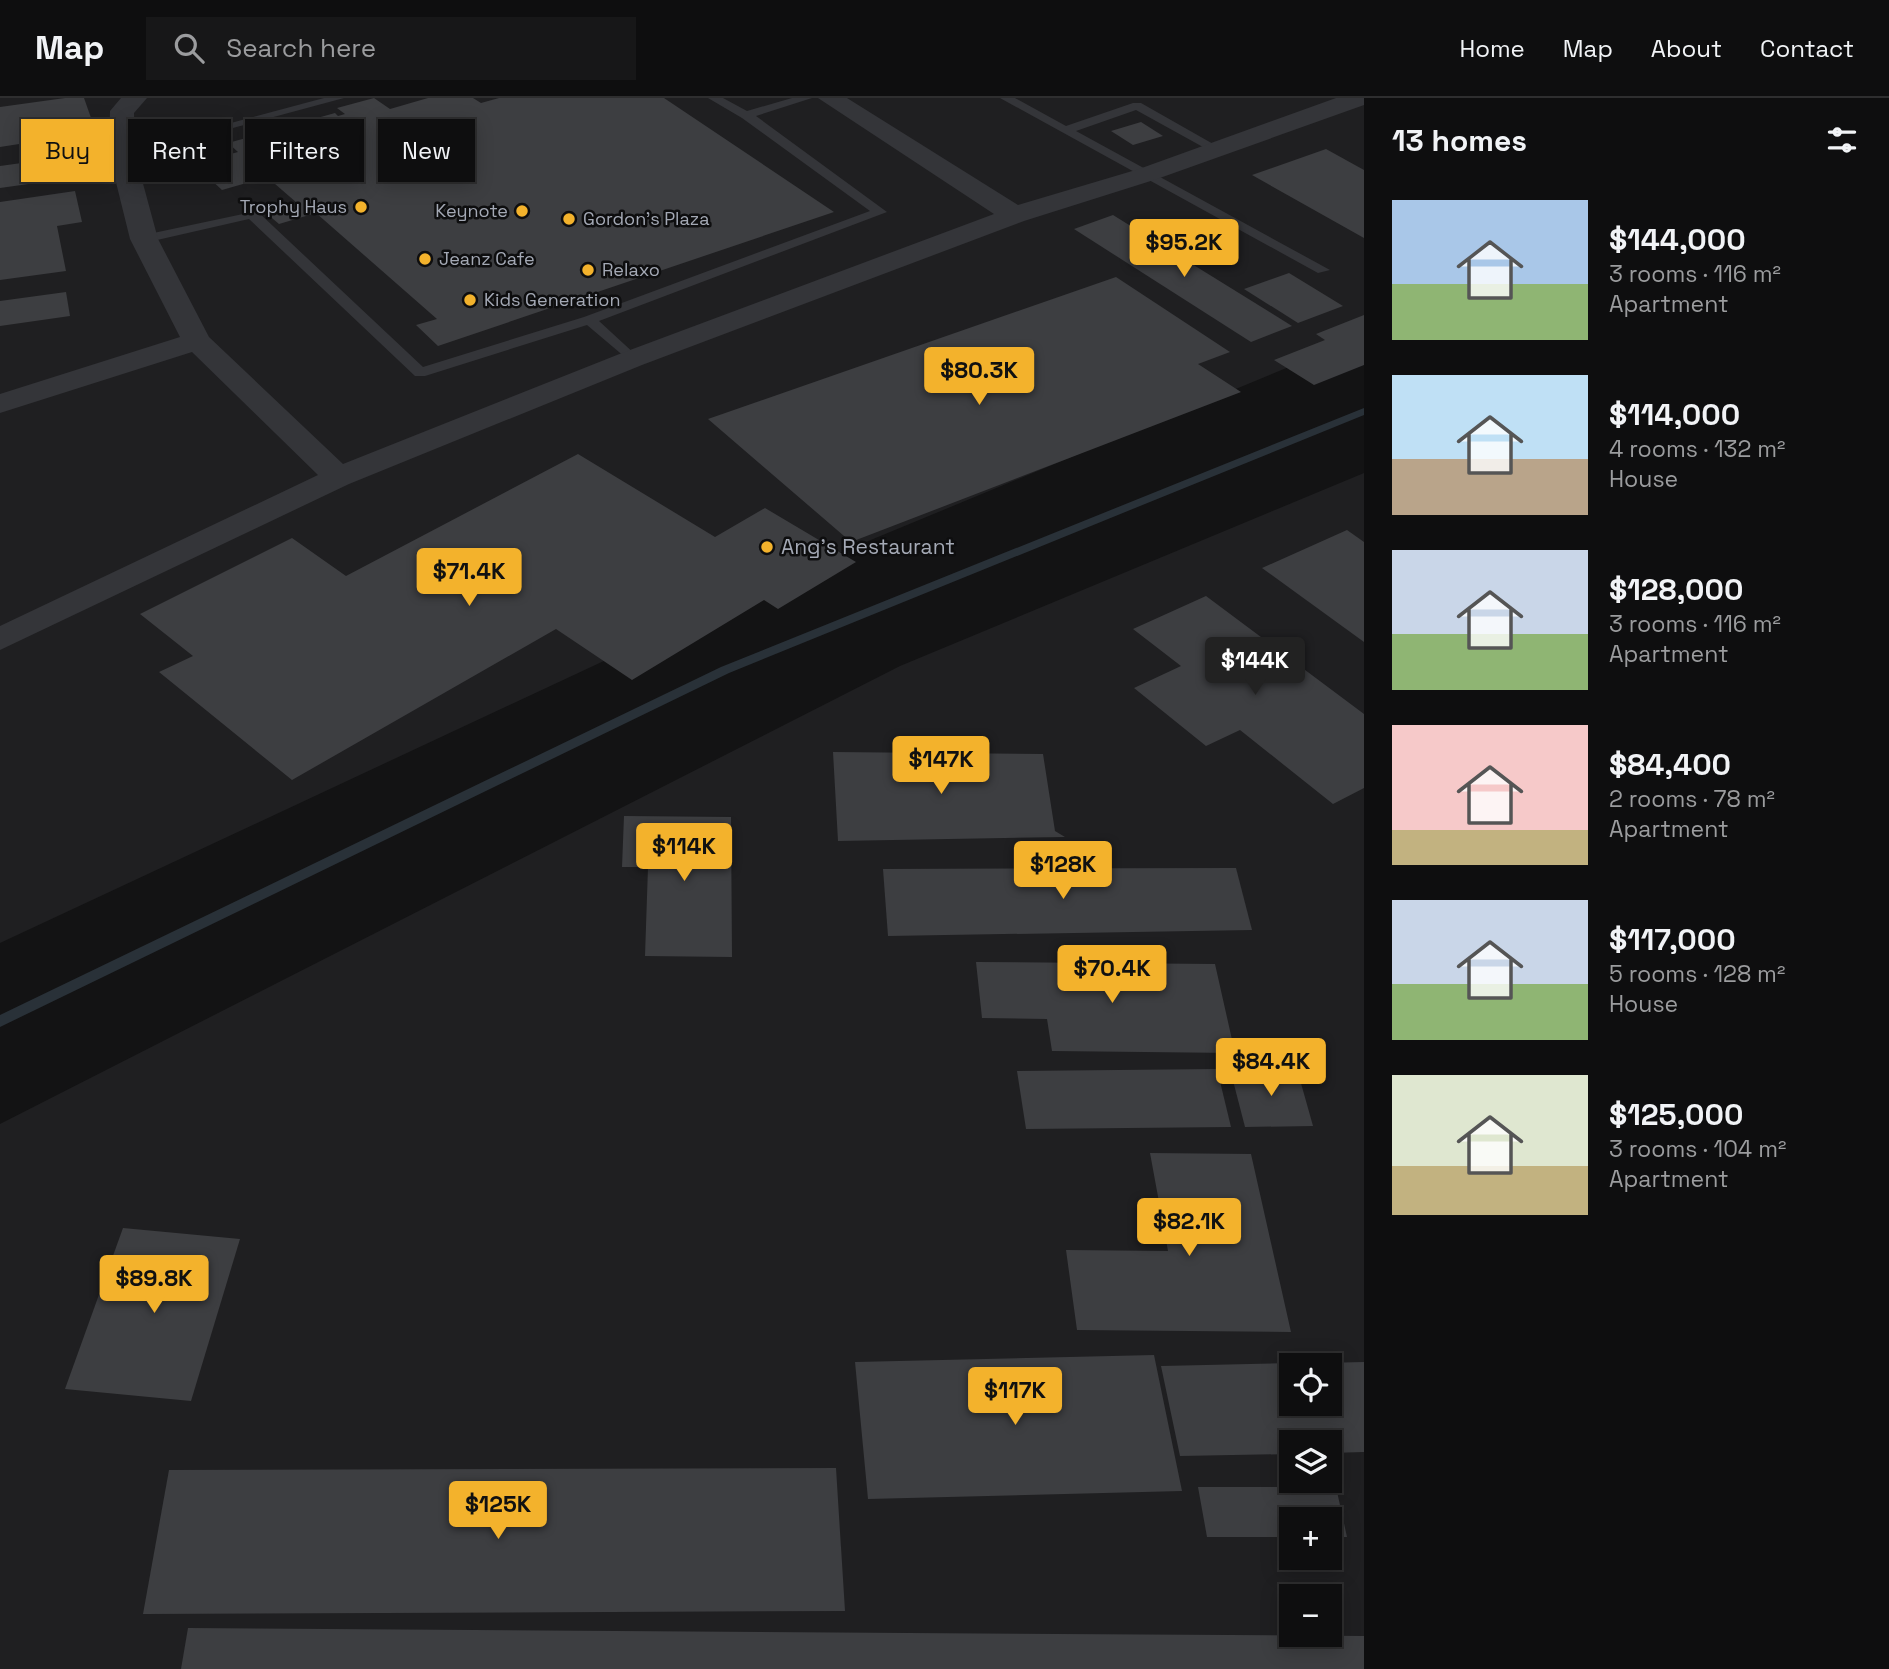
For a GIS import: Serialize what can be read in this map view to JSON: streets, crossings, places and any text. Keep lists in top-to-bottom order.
{
  "places": [
    "Trophy Haus",
    "Keynote",
    "Gordon's Plaza",
    "Jeanz Cafe",
    "Relaxo",
    "Kids Generation",
    "Ang's Restaurant"
  ],
  "page": {
    "header": "Map",
    "search": "Search here",
    "nav": [
      "Home",
      "Map",
      "About",
      "Contact"
    ],
    "heading": "13 homes",
    "chip": [
      "Buy",
      "Rent",
      "Filters",
      "New"
    ],
    "list": [
      {
        "name": "$144,000",
        "note": "3 rooms · 116 m² · Apartment"
      },
      {
        "name": "$114,000",
        "note": "4 rooms · 132 m² · House"
      },
      {
        "name": "$128,000",
        "note": "3 rooms · 116 m² · Apartment"
      },
      {
        "name": "$84,400",
        "note": "2 rooms · 78 m² · Apartment"
      },
      {
        "name": "$117,000",
        "note": "5 rooms · 128 m² · House"
      },
      {
        "name": "$125,000",
        "note": "3 rooms · 104 m² · Apartment"
      }
    ],
    "price": [
      "$95.2K",
      "$80.3K",
      "$71.4K",
      "$144K",
      "$147K",
      "$114K",
      "$128K",
      "$70.4K",
      "$84.4K",
      "$82.1K",
      "$89.8K",
      "$117K",
      "$125K"
    ],
    "map_buttons": ["+", "−"]
  }
}
